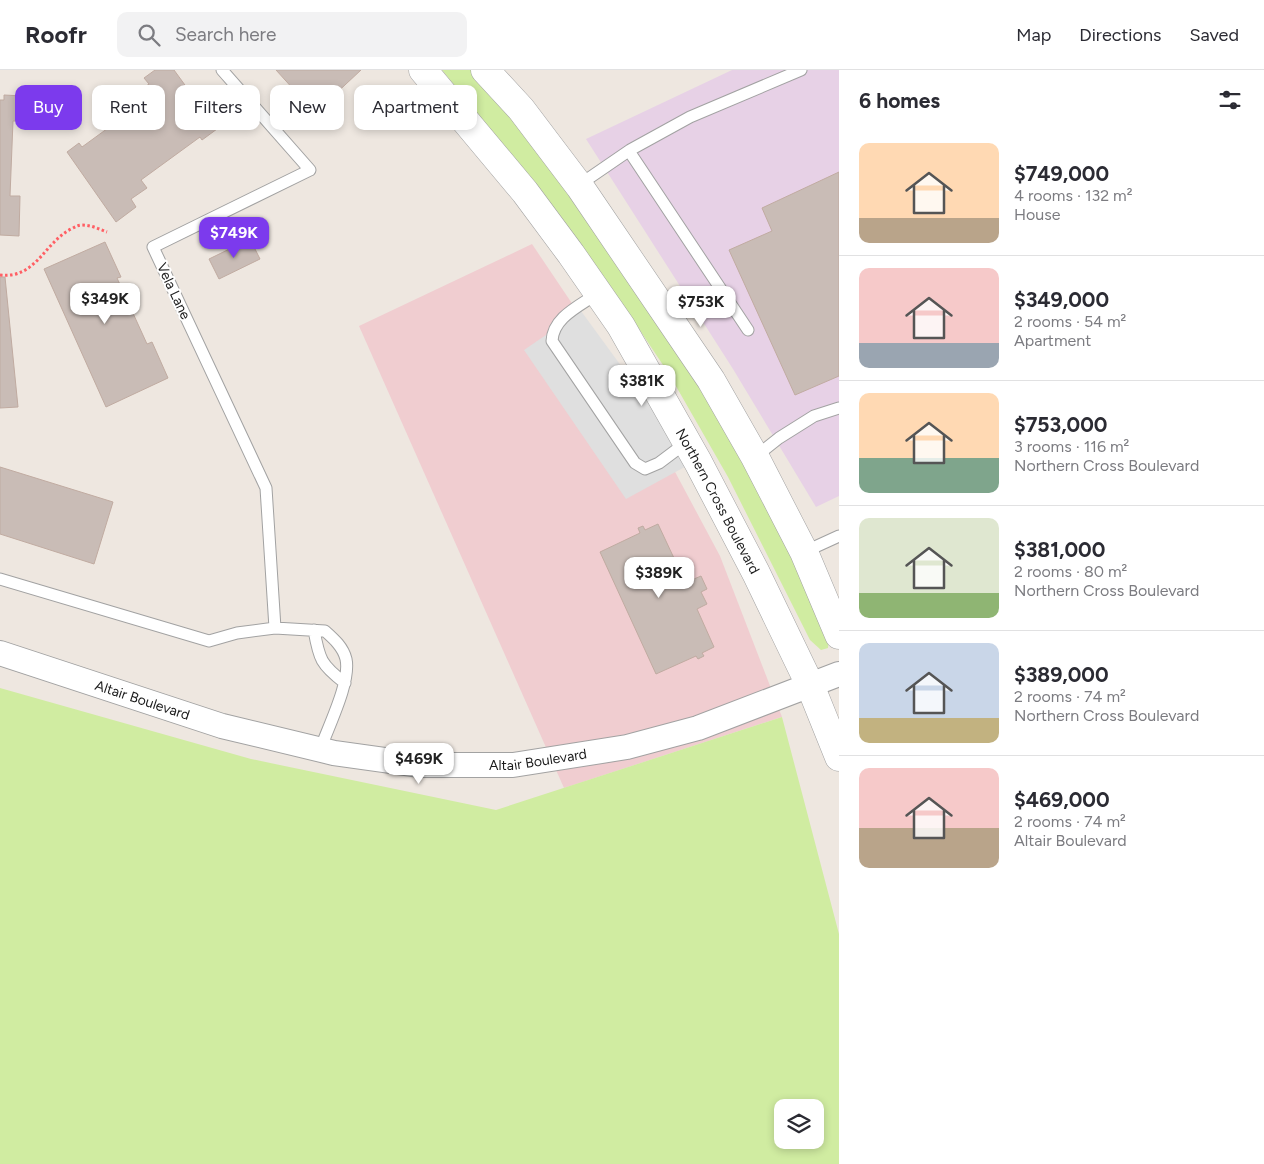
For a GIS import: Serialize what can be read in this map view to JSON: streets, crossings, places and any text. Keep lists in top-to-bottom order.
{
  "streets": {
    "street": ["Northern Cross Boulevard", "Altair Boulevard"],
    "lane": ["Vela Lane"]
  },
  "crossings": [
    ["Northern Cross Boulevard", "Altair Boulevard"]
  ],
  "page": {
    "header": "Roofr",
    "search": "Search here",
    "nav": ["Map", "Directions", "Saved"],
    "heading": "6 homes",
    "chip": [
      "Buy",
      "Rent",
      "Filters",
      "New",
      "Apartment"
    ],
    "list": [
      {
        "name": "$749,000",
        "note": "4 rooms · 132 m² · House"
      },
      {
        "name": "$349,000",
        "note": "2 rooms · 54 m² · Apartment"
      },
      {
        "name": "$753,000",
        "note": "3 rooms · 116 m² · Northern Cross Boulevard"
      },
      {
        "name": "$381,000",
        "note": "2 rooms · 80 m² · Northern Cross Boulevard"
      },
      {
        "name": "$389,000",
        "note": "2 rooms · 74 m² · Northern Cross Boulevard"
      },
      {
        "name": "$469,000",
        "note": "2 rooms · 74 m² · Altair Boulevard"
      }
    ],
    "price": [
      "$749K",
      "$349K",
      "$753K",
      "$381K",
      "$389K",
      "$469K"
    ]
  }
}
